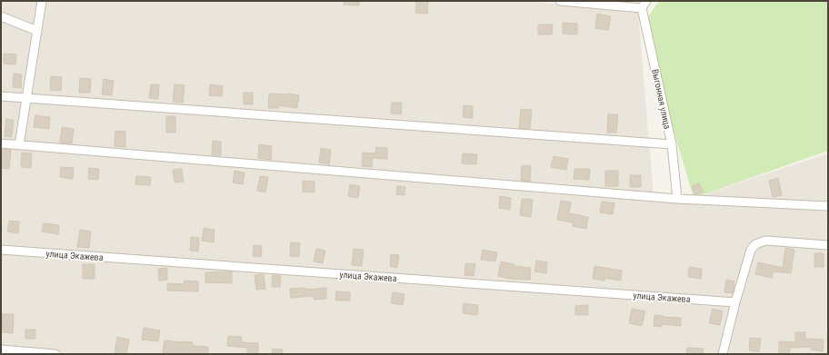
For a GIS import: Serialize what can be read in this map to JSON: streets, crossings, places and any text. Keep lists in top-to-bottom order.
{
  "streets": {
    "street": ["Выгонная улица", "улица Экажева"]
  }
}
